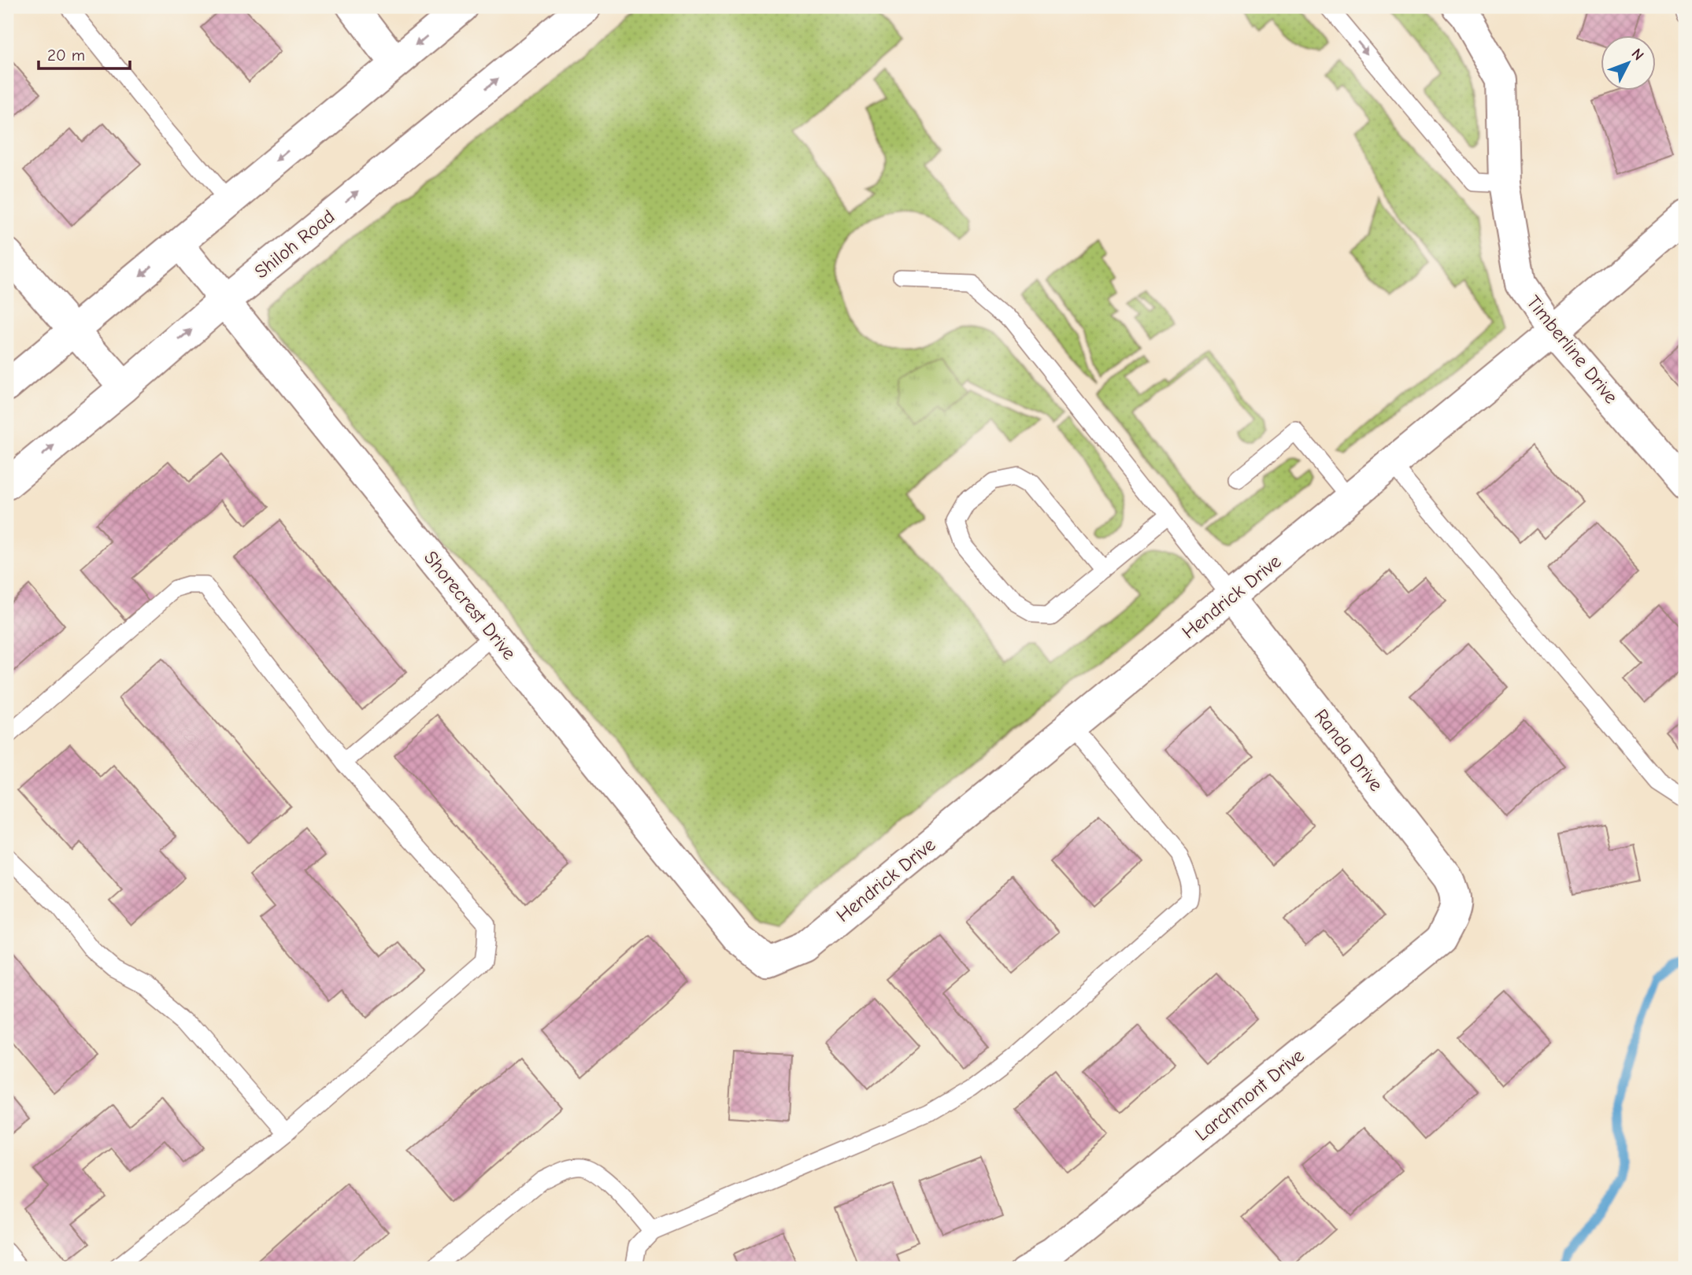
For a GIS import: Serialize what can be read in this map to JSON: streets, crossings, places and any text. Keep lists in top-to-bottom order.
{
  "streets": {
    "street": [
      "Shiloh Road",
      "Timberline Drive",
      "Hendrick Drive",
      "Shorecrest Drive",
      "Randa Drive",
      "Larchmont Drive"
    ]
  },
  "crossings": [
    ["Shiloh Road", "Shorecrest Drive"],
    ["Timberline Drive", "Hendrick Drive"],
    ["Hendrick Drive", "Shorecrest Drive"],
    ["Hendrick Drive", "Randa Drive"],
    ["Randa Drive", "Larchmont Drive"]
  ],
  "scale_bar": "20 m",
  "north": "top right"
}
